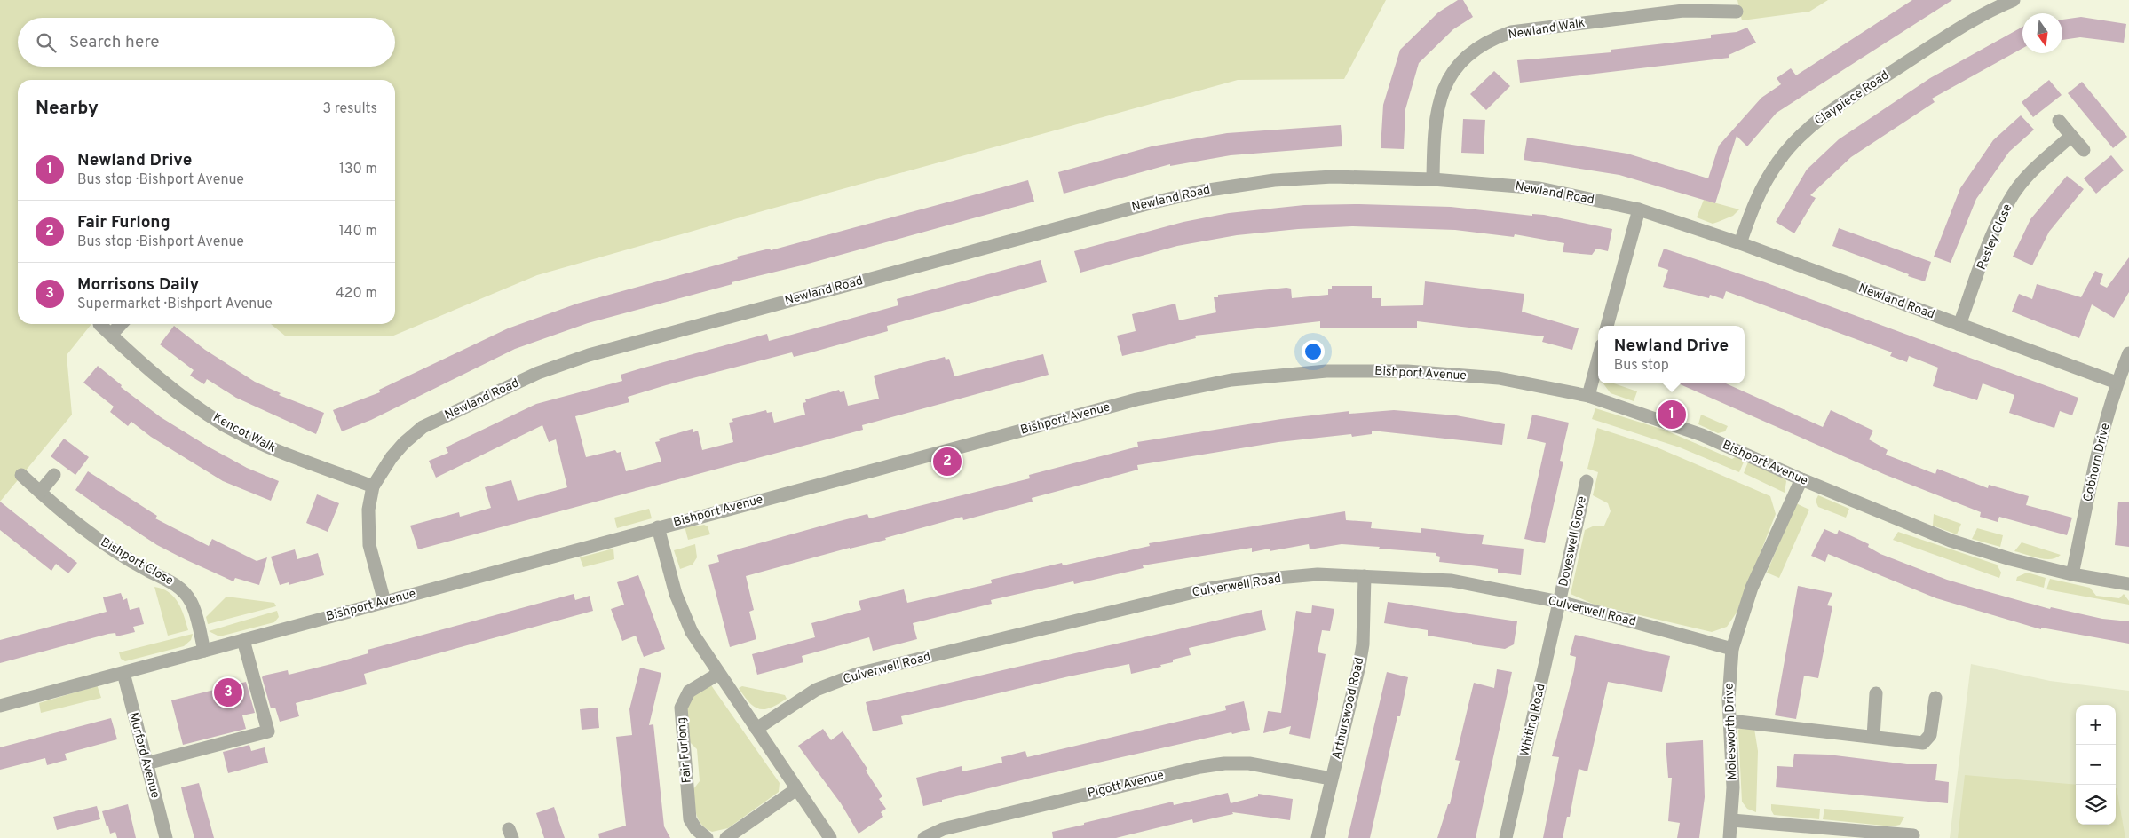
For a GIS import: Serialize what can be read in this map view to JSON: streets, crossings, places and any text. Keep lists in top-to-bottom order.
{
  "streets": {
    "street": [
      "Newland Walk",
      "Claypiece Road",
      "Newland Road",
      "Pesley Close",
      "Bishport Avenue",
      "Kencot Walk",
      "Cobhorn Drive",
      "Doveswell Grove",
      "Bishport Close",
      "Culverwell Road",
      "Arthurswood Road",
      "Whiting Road",
      "Molesworth Drive",
      "Fair Furlong",
      "Murford Avenue",
      "Pigott Avenue"
    ]
  },
  "crossings": [
    ["Newland Walk", "Newland Road"],
    ["Claypiece Road", "Newland Road"],
    ["Newland Road", "Pesley Close"],
    ["Newland Road", "Bishport Avenue"],
    ["Newland Road", "Kencot Walk"],
    ["Newland Road", "Cobhorn Drive"],
    ["Bishport Avenue", "Cobhorn Drive"],
    ["Bishport Avenue", "Bishport Close"],
    ["Bishport Avenue", "Molesworth Drive"],
    ["Bishport Avenue", "Murford Avenue"],
    ["Doveswell Grove", "Culverwell Road"],
    ["Doveswell Grove", "Whiting Road"],
    ["Culverwell Road", "Arthurswood Road"],
    ["Culverwell Road", "Whiting Road"],
    ["Culverwell Road", "Molesworth Drive"],
    ["Arthurswood Road", "Pigott Avenue"]
  ],
  "north": "bottom",
  "page": {
    "search": "Search here",
    "heading": ["Nearby", "3 results"],
    "list": [
      {
        "mark": "1",
        "name": "Newland Drive",
        "note": "Bus stop · Bishport Avenue",
        "value": "130 m"
      },
      {
        "mark": "2",
        "name": "Fair Furlong",
        "note": "Bus stop · Bishport Avenue",
        "value": "140 m"
      },
      {
        "mark": "3",
        "name": "Morrisons Daily",
        "note": "Supermarket · Bishport Avenue",
        "value": "420 m"
      }
    ],
    "popup": ["Newland Drive", "Bus stop"],
    "pins": ["1", "2", "3"],
    "map_buttons": ["+", "−"]
  }
}
